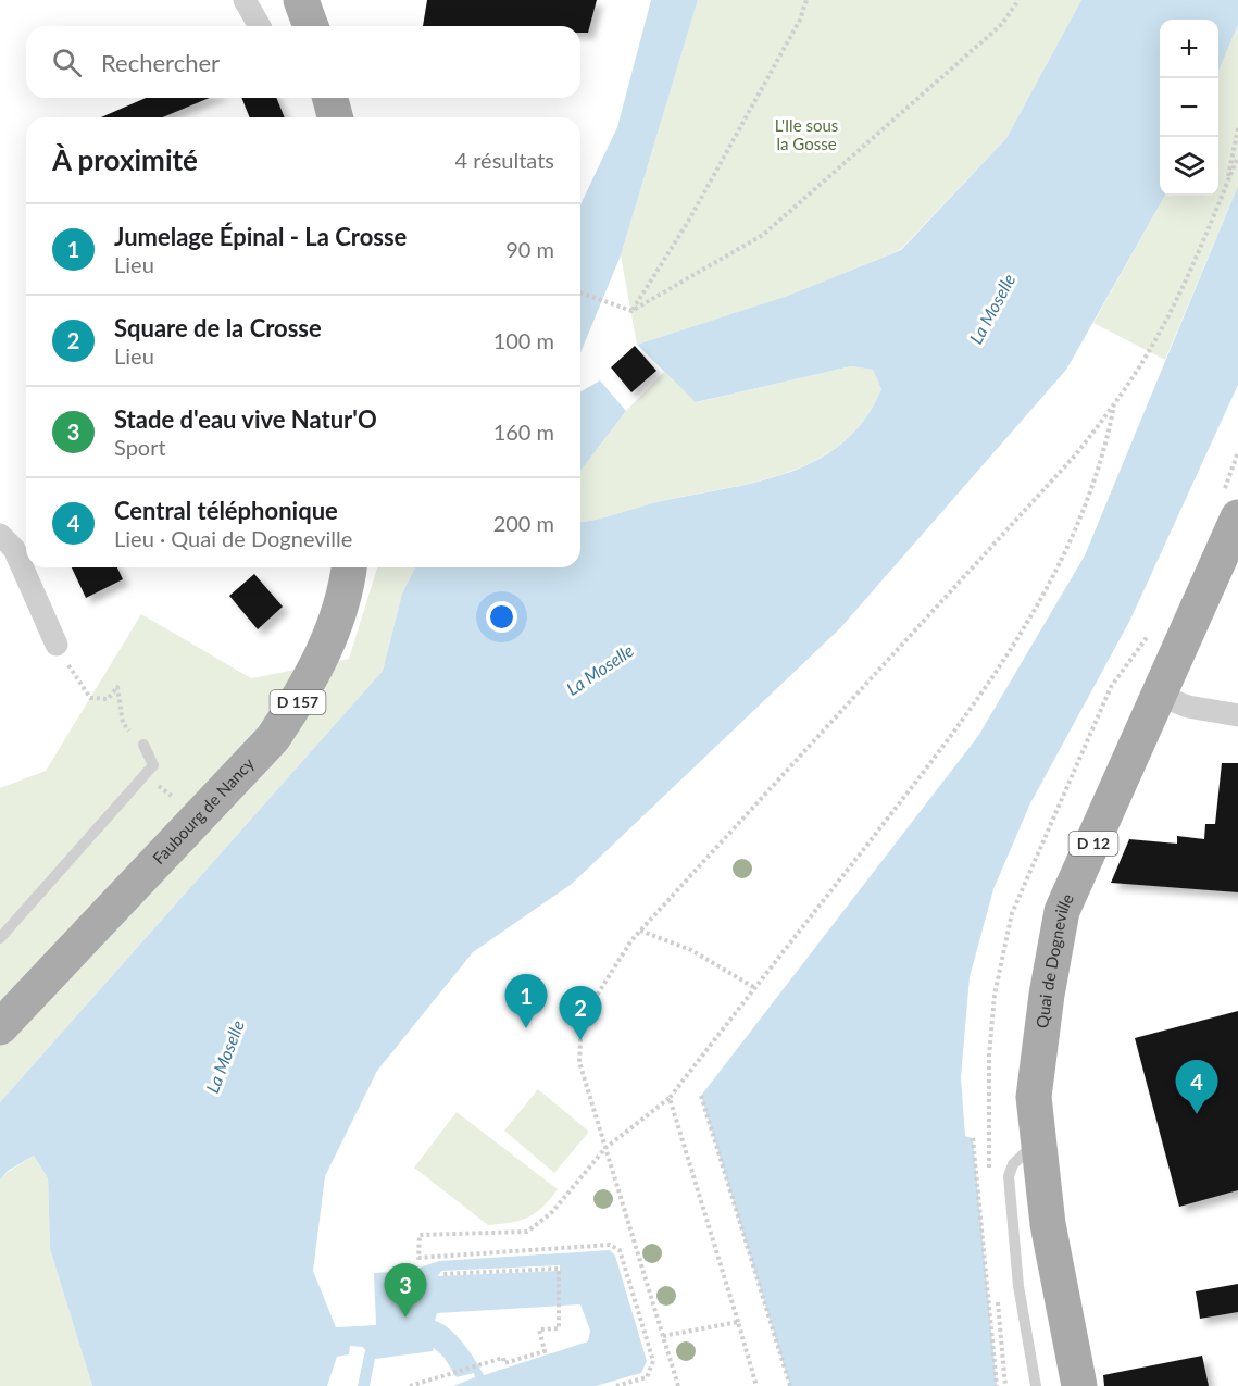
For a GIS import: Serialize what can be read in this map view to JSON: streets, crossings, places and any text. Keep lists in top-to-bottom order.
{
  "streets": {
    "main road": [
      "D 157",
      "Faubourg de Nancy",
      "D 12",
      "Quai de Dogneville"
    ]
  },
  "crossings": [
    ["D 12", "Quai de Dogneville"]
  ],
  "water": ["La Moselle"],
  "parks": ["L'Ile sous la Gosse"],
  "page": {
    "map_buttons": ["+", "−"],
    "search": "Rechercher",
    "heading": ["À proximité", "4 résultats"],
    "list": [
      {
        "mark": "1",
        "name": "Jumelage Épinal - La Crosse",
        "note": "Lieu",
        "value": "90 m"
      },
      {
        "mark": "2",
        "name": "Square de la Crosse",
        "note": "Lieu",
        "value": "100 m"
      },
      {
        "mark": "3",
        "name": "Stade d'eau vive Natur'O",
        "note": "Sport",
        "value": "160 m"
      },
      {
        "mark": "4",
        "name": "Central téléphonique",
        "note": "Lieu · Quai de Dogneville",
        "value": "200 m"
      }
    ],
    "pins": [
      "1",
      "2",
      "4",
      "3"
    ]
  }
}
